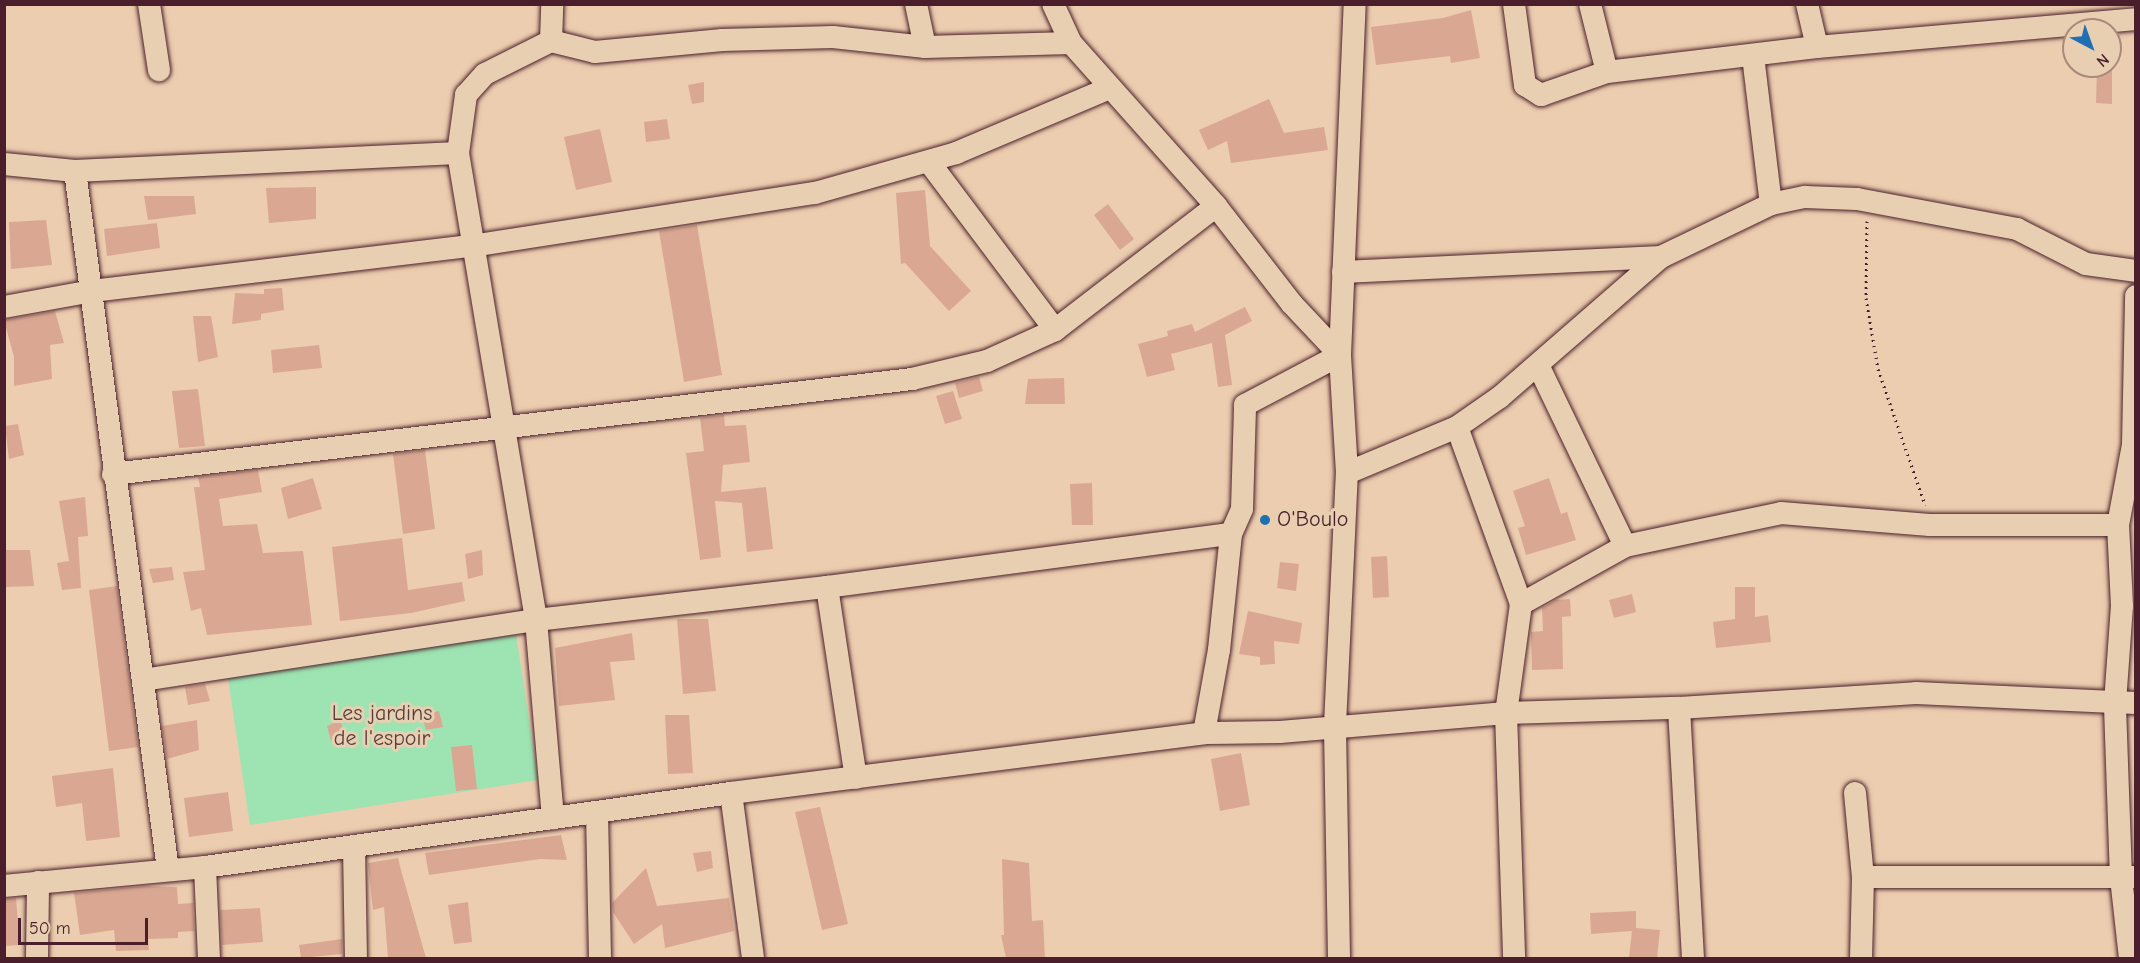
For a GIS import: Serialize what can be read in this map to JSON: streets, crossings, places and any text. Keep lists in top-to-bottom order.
{
  "parks": ["Les jardins de l'espoir"],
  "places": ["O'Boulo"],
  "scale_bar": "50 m",
  "north": "bottom right"
}
